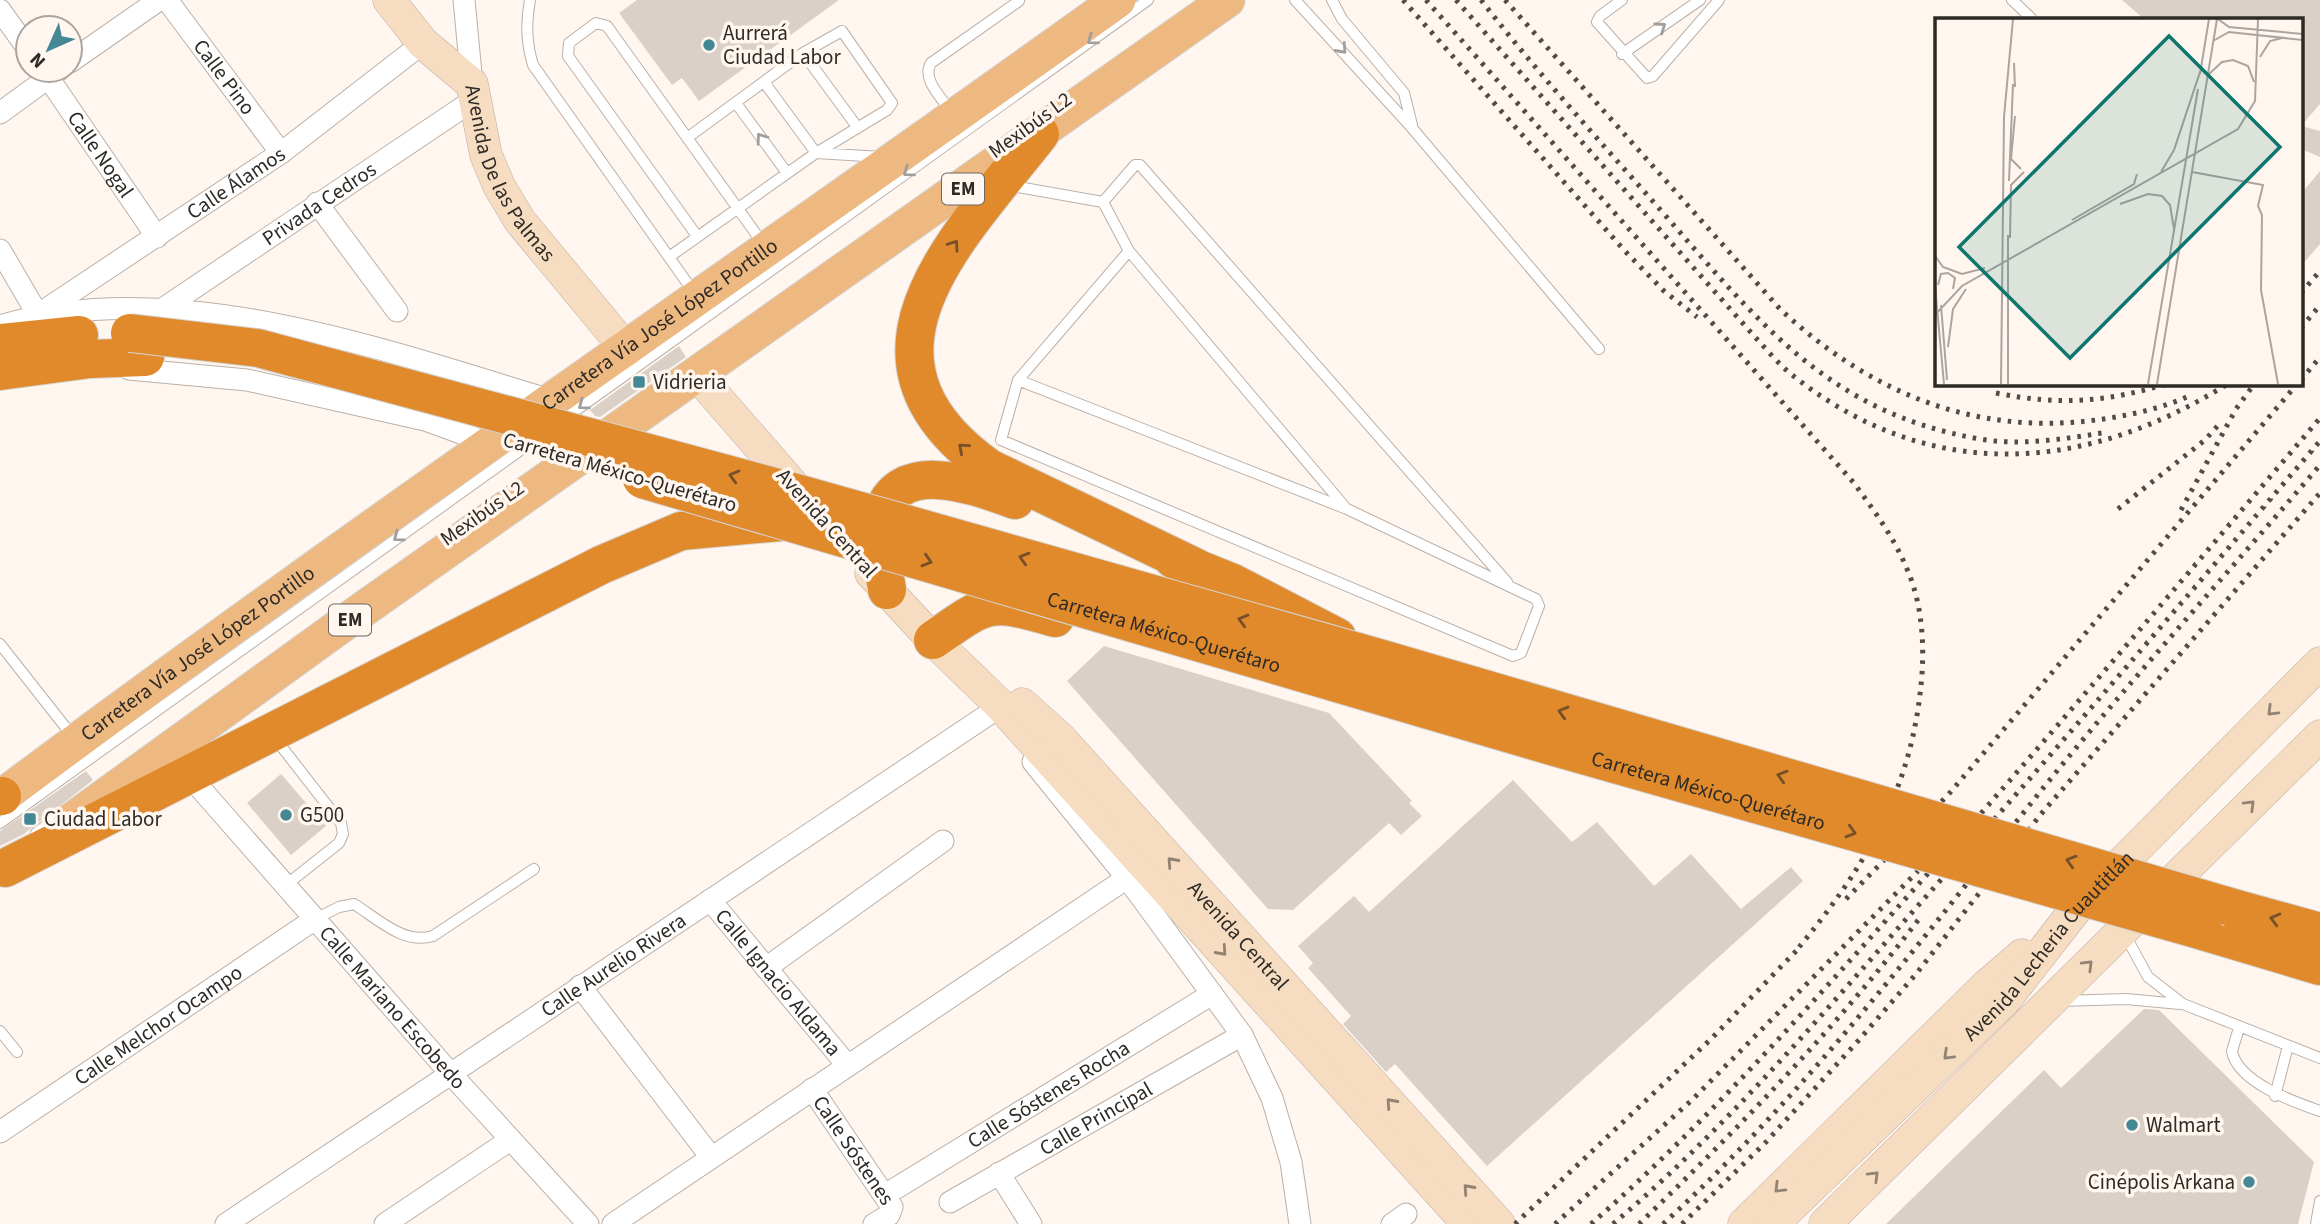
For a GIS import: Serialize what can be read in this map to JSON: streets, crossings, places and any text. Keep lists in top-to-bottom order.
{
  "streets": {
    "highway": ["Carretera México-Querétaro"],
    "main road": [
      "Avenida De las Palmas",
      "EM",
      "Carretera Vía José López Portillo",
      "Avenida Central",
      "Avenida Lecheria Cuautitlán"
    ],
    "street": [
      "Calle Pino",
      "Calle Nogal",
      "Calle Álamos",
      "Privada Cedros",
      "Calle Aurelio Rivera",
      "Calle Ignacio Aldama",
      "Calle Mariano Escobedo",
      "Calle Melchor Ocampo",
      "Calle Sóstenes Rocha",
      "Calle Principal",
      "Calle Sóstenes"
    ],
    "lane": ["Mexibús L2"]
  },
  "crossings": [
    ["Calle Pino", "Calle Álamos"],
    ["Mexibús L2", "EM"],
    ["Mexibús L2", "Carretera Vía José López Portillo"],
    ["Calle Nogal", "Calle Álamos"],
    ["Avenida De las Palmas", "Calle Álamos"],
    ["Avenida De las Palmas", "Privada Cedros"],
    ["Avenida De las Palmas", "Carretera Vía José López Portillo"],
    ["Calle Álamos", "Carretera México-Querétaro"],
    ["EM", "Avenida Central"],
    ["Avenida Central", "Calle Aurelio Rivera"],
    ["Calle Aurelio Rivera", "Calle Ignacio Aldama"],
    ["Calle Aurelio Rivera", "Calle Mariano Escobedo"],
    ["Calle Mariano Escobedo", "Calle Melchor Ocampo"],
    ["Calle Sóstenes Rocha", "Calle Sóstenes"]
  ],
  "places": {
    "other": [
      "Aurrerá Ciudad Labor",
      "G500",
      "Walmart",
      "Cinépolis Arkana"
    ],
    "transit": ["Vidrieria", "Ciudad Labor"]
  },
  "north": "bottom left"
}
